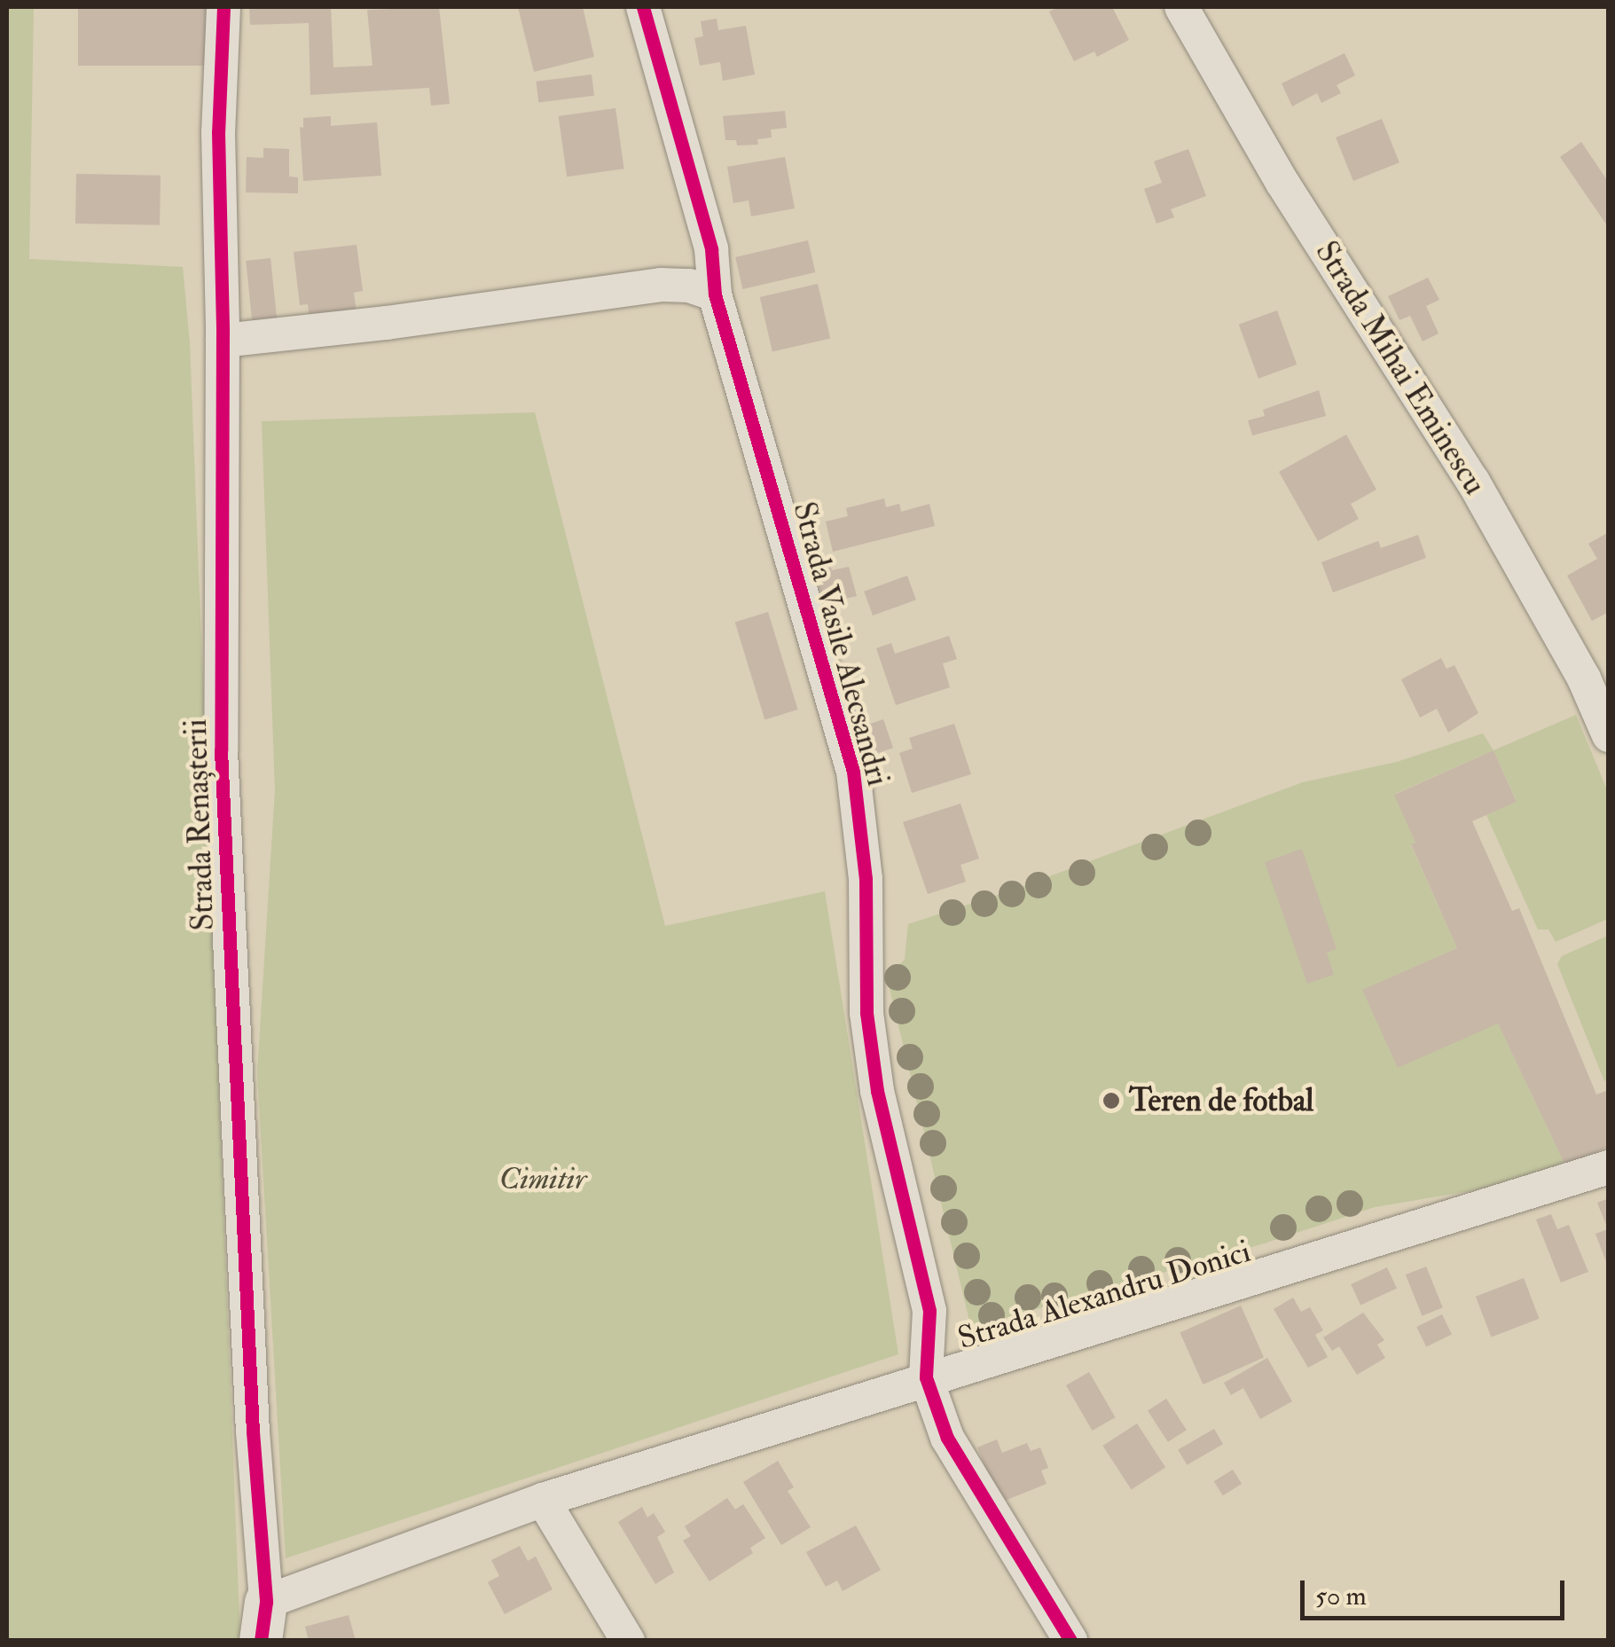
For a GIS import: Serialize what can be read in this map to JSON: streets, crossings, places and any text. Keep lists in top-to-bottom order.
{
  "streets": {
    "street": [
      "Strada Mihai Eminescu",
      "Strada Vasile Alecsandri",
      "Strada Renașterii",
      "Strada Alexandru Donici"
    ]
  },
  "crossings": [
    ["Strada Vasile Alecsandri", "Strada Alexandru Donici"],
    ["Strada Renașterii", "Strada Alexandru Donici"]
  ],
  "parks": ["Cimitir"],
  "places": ["Teren de fotbal"],
  "scale_bar": "50 m"
}
